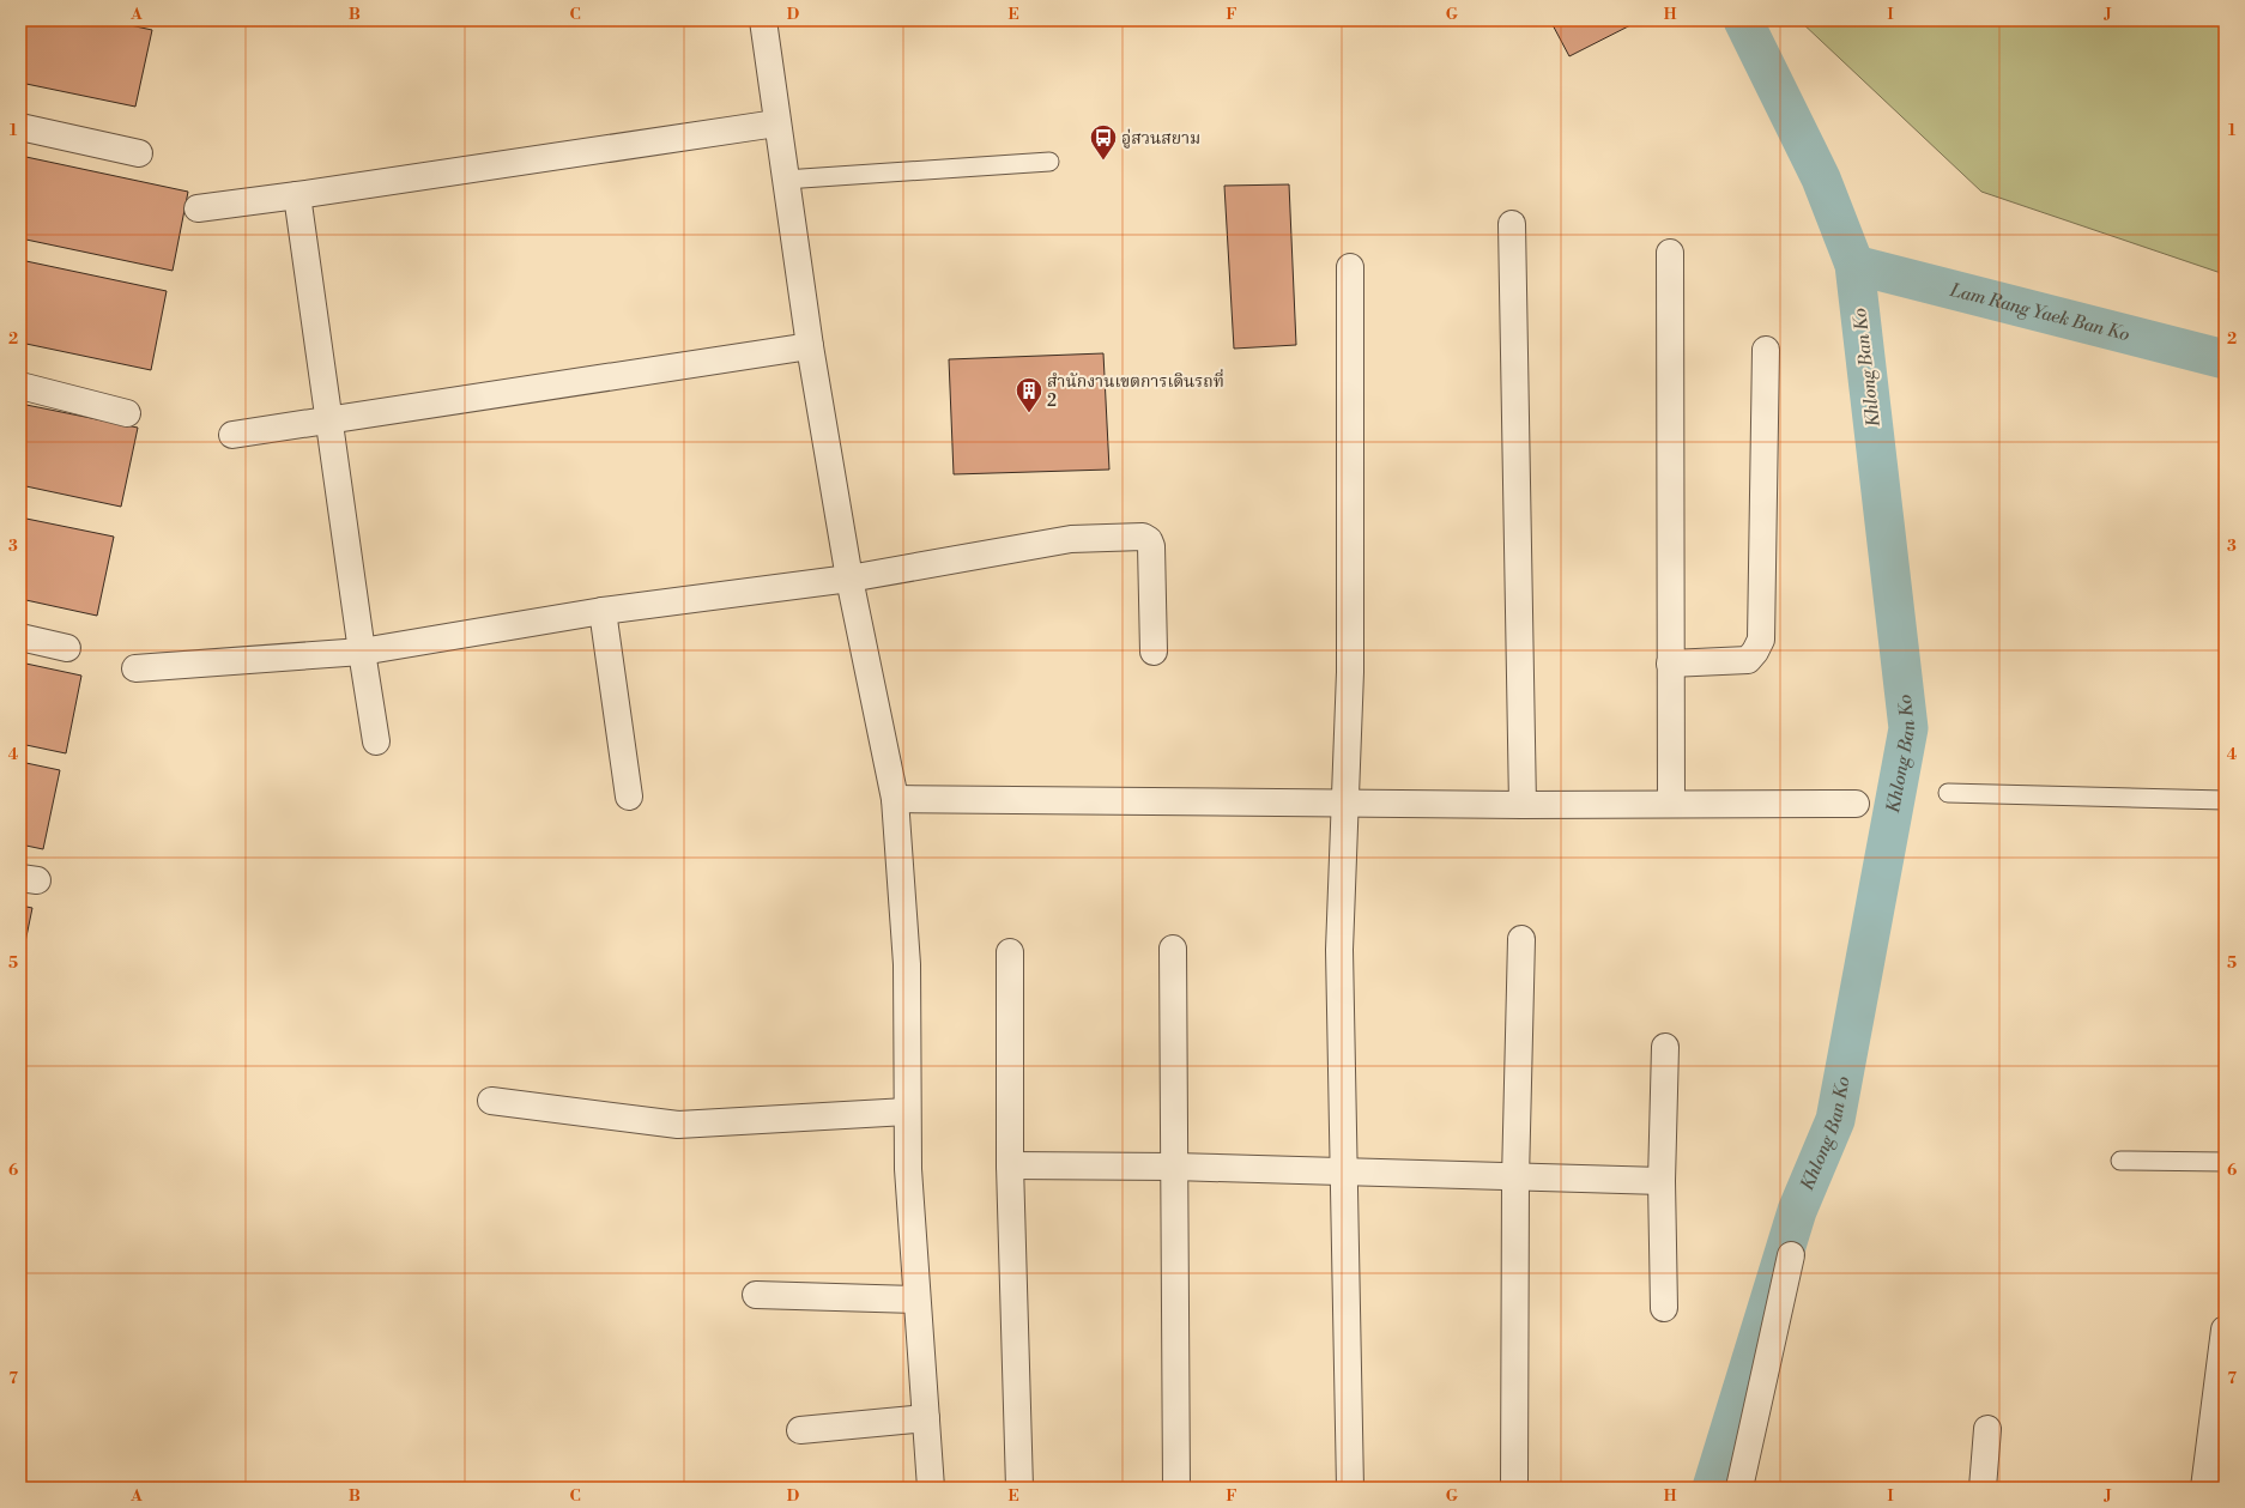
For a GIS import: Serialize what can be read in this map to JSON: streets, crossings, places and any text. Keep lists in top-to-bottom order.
{
  "water": ["Lam Rang Yaek Ban Ko", "Khlong Ban Ko"],
  "places": {
    "bus stop": ["อู่สวนสยาม"],
    "building": ["สำนักงานเขตการเดินรถที่ 2"]
  },
  "grid": {
    "columns": [
      "A",
      "B",
      "C",
      "D",
      "E",
      "F",
      "G",
      "H",
      "I",
      "J"
    ],
    "rows": [
      "1",
      "2",
      "3",
      "4",
      "5",
      "6",
      "7"
    ]
  }
}
